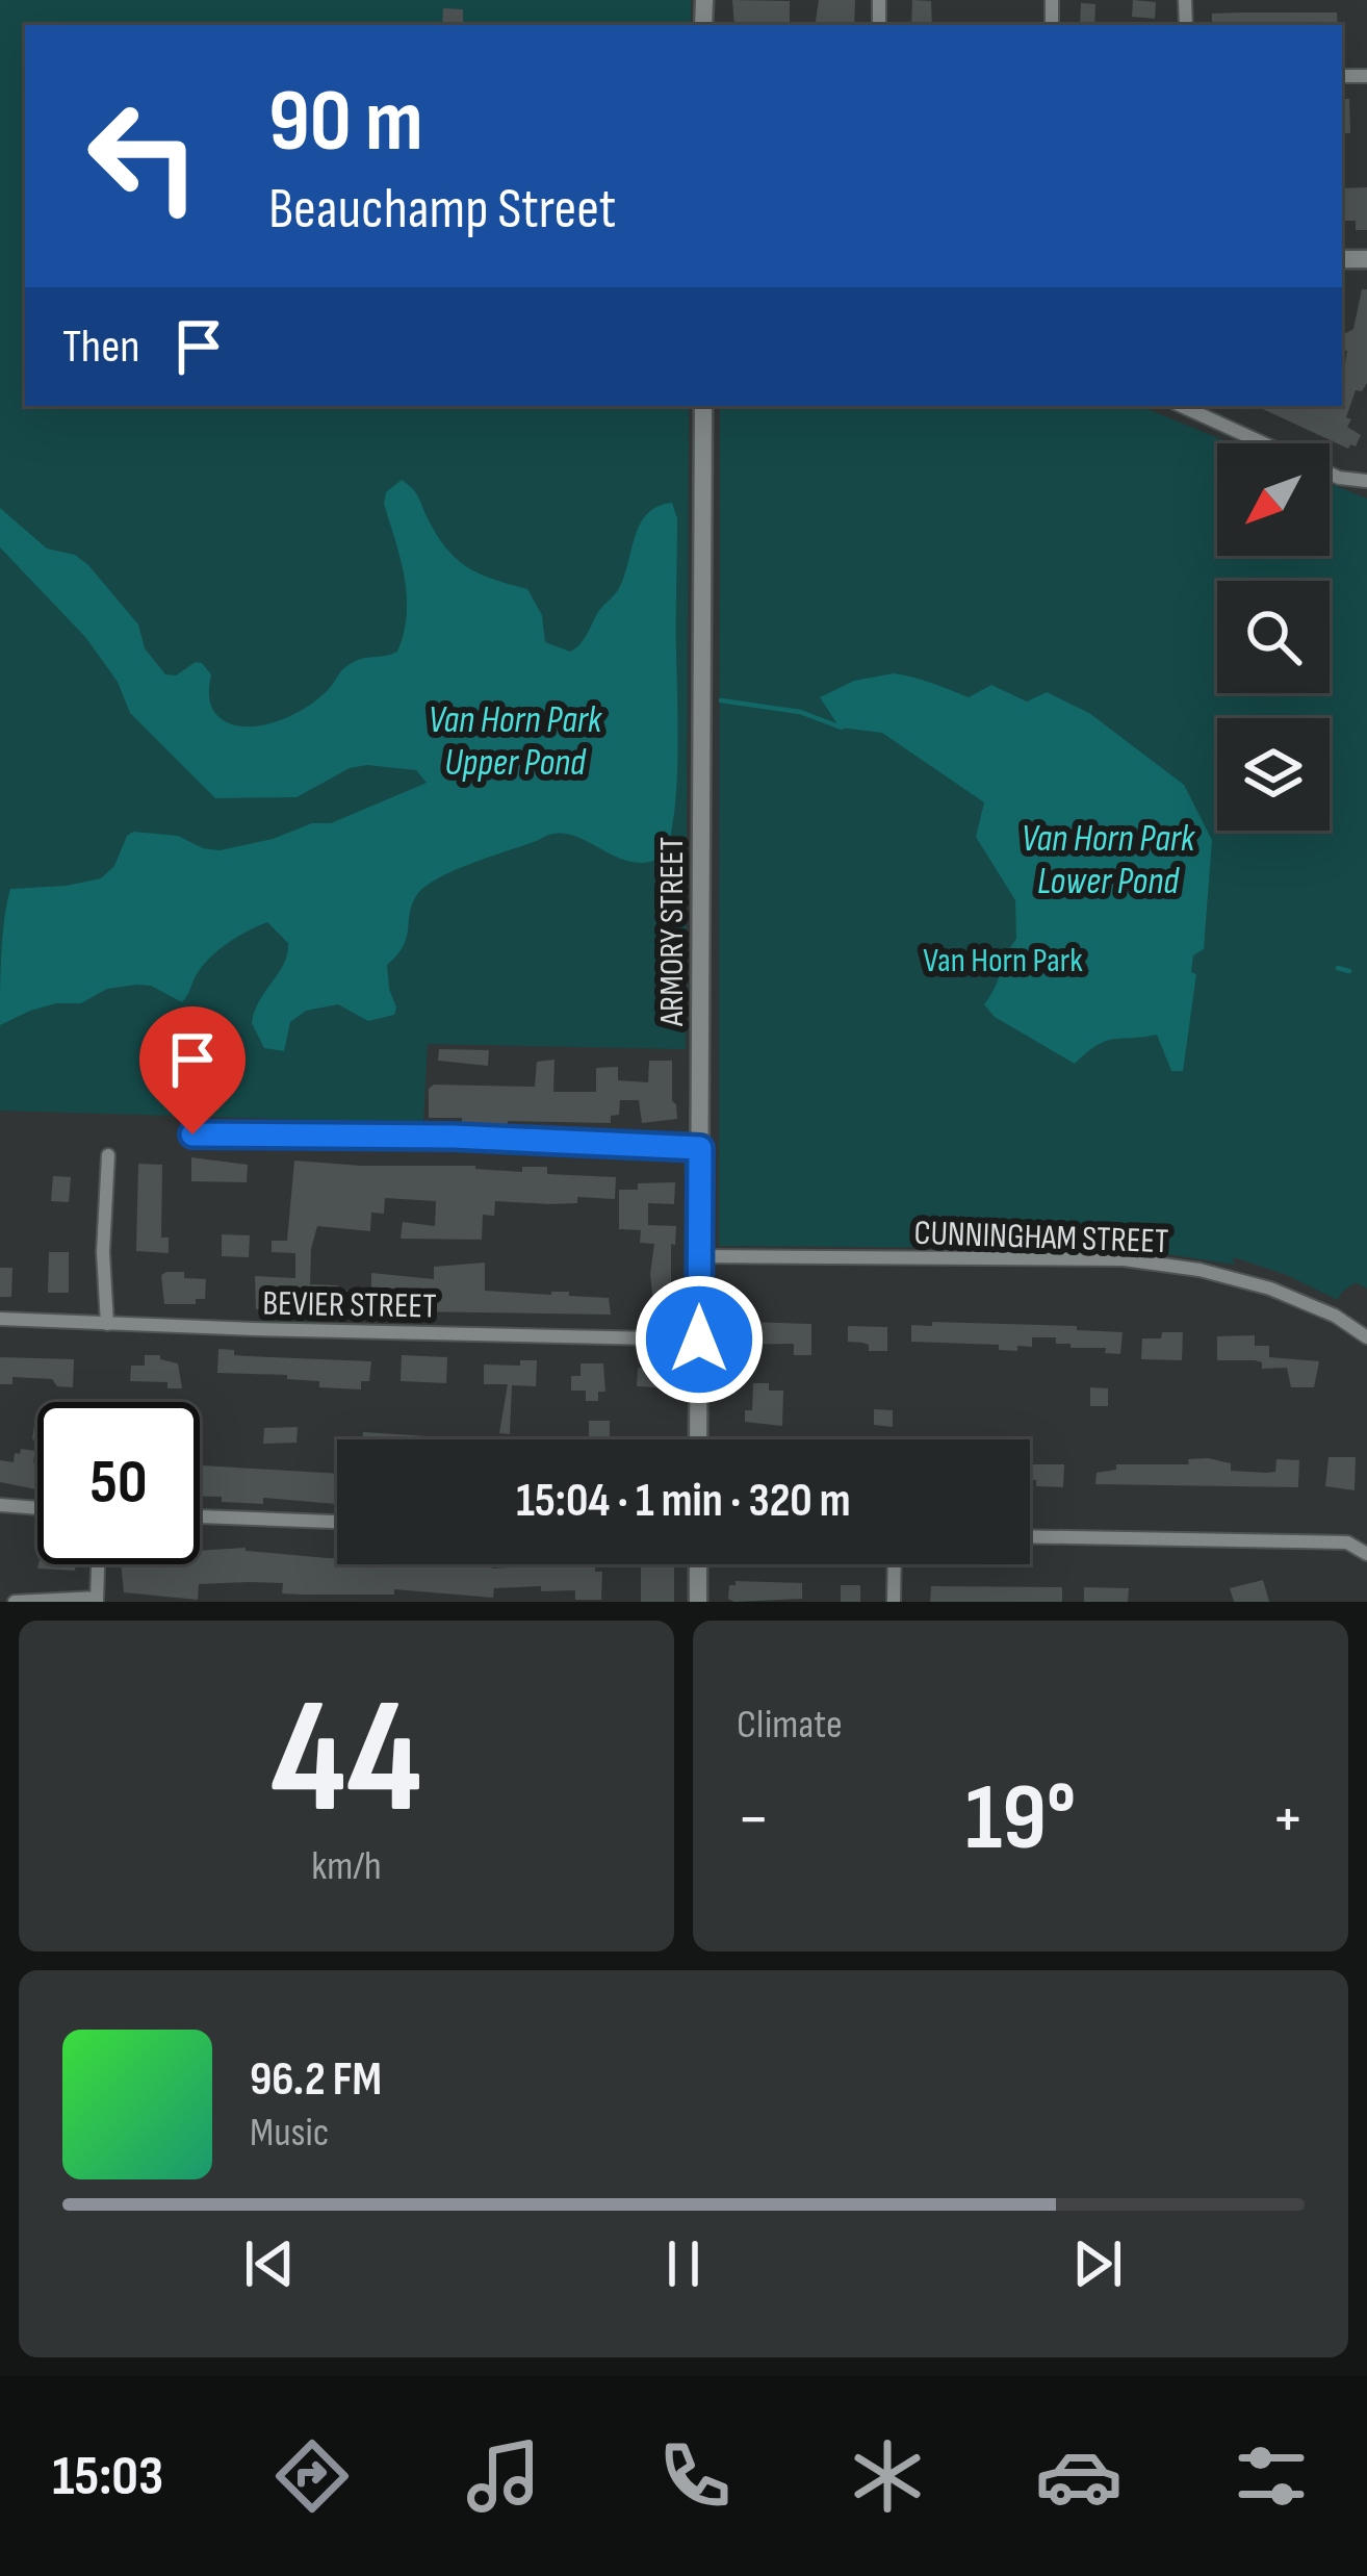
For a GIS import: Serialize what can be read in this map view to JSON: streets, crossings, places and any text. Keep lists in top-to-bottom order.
{
  "streets": {
    "main road": ["ARMORY STREET"],
    "street": ["CUNNINGHAM STREET", "BEVIER STREET"]
  },
  "crossings": [
    ["ARMORY STREET", "CUNNINGHAM STREET"],
    ["ARMORY STREET", "BEVIER STREET"]
  ],
  "water": ["Van Horn Park Upper Pond", "Van Horn Park Lower Pond"],
  "parks": ["Van Horn Park"],
  "north": "bottom left",
  "page": {
    "turn": ["90 m", "Beauchamp Street"],
    "then": "Then",
    "limit": "50",
    "trip": "15:04 · 1 min · 320 m",
    "tile": [
      ["44", "km/h"],
      "Climate"
    ],
    "heat": ["−", "19°", "+"],
    "song": ["96.2 FM", "Music"],
    "tabs": "15:03"
  }
}
